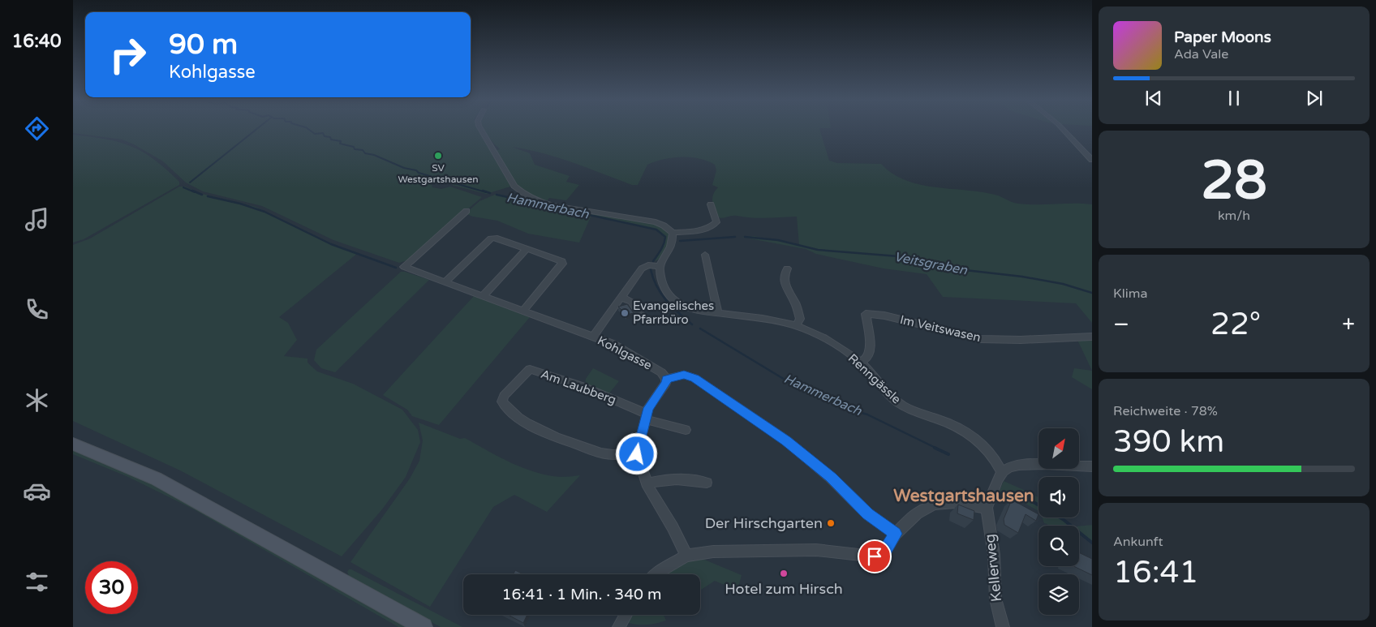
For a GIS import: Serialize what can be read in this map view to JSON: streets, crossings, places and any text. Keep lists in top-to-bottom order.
{
  "streets": {
    "street": [
      "Im Veitswasen",
      "Kohlgasse",
      "Renngässle",
      "Am Laubberg",
      "Kellerweg"
    ]
  },
  "crossings": [
    ["Im Veitswasen", "Renngässle"]
  ],
  "districts": ["Westgartshausen"],
  "water": ["Hammerbach", "Veitsgraben"],
  "places": [
    "SV Westgartshausen",
    "Evangelisches Pfarrbüro",
    "Der Hirschgarten",
    "Hotel zum Hirsch"
  ],
  "north": "top right",
  "page": {
    "tabs": "16:40",
    "turn": ["90 m", "Kohlgasse"],
    "song": ["Paper Moons", "Ada Vale"],
    "tile": [
      ["28", "km/h"],
      "Klima",
      ["Reichweite · 78%", "390 km"],
      ["Ankunft", "16:41"]
    ],
    "heat": ["−", "22°", "+"],
    "limit": "30",
    "trip": "16:41 · 1 Min. · 340 m"
  }
}
